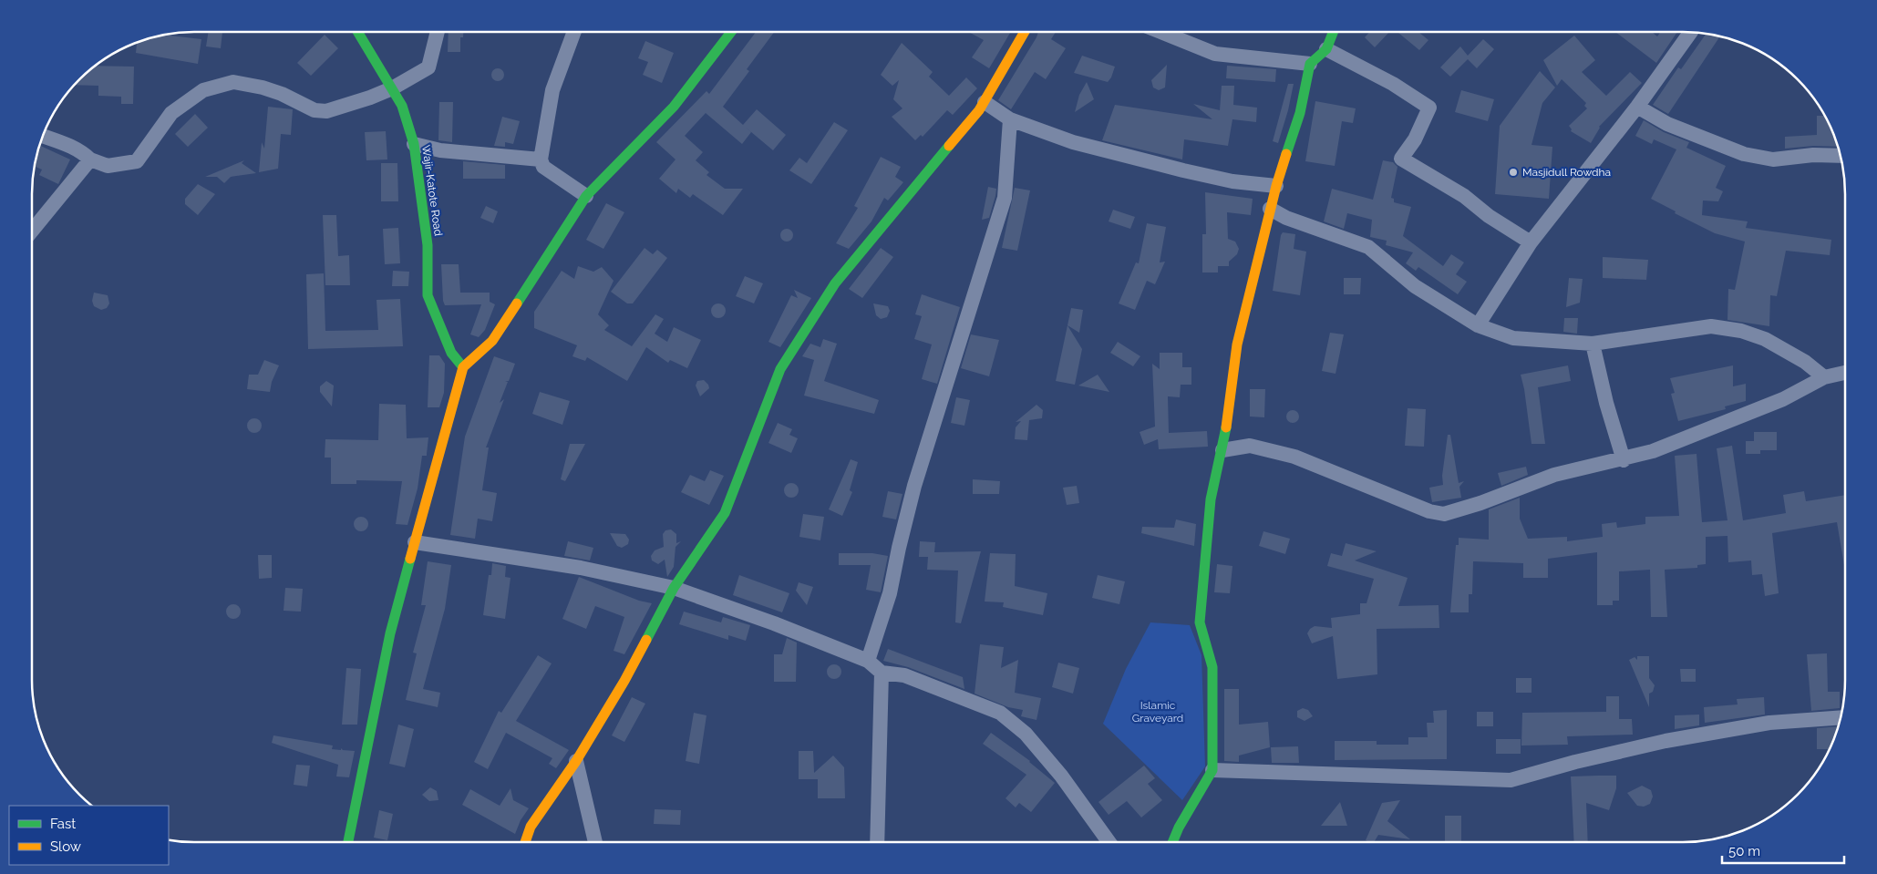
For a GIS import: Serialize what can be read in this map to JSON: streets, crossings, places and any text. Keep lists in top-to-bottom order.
{
  "streets": {
    "street": ["Wajir-Katote Road"]
  },
  "parks": ["Islamic Graveyard"],
  "places": ["Masjidull Rowdha"],
  "legend": ["Fast", "Slow"],
  "scale_bar": "50 m"
}
